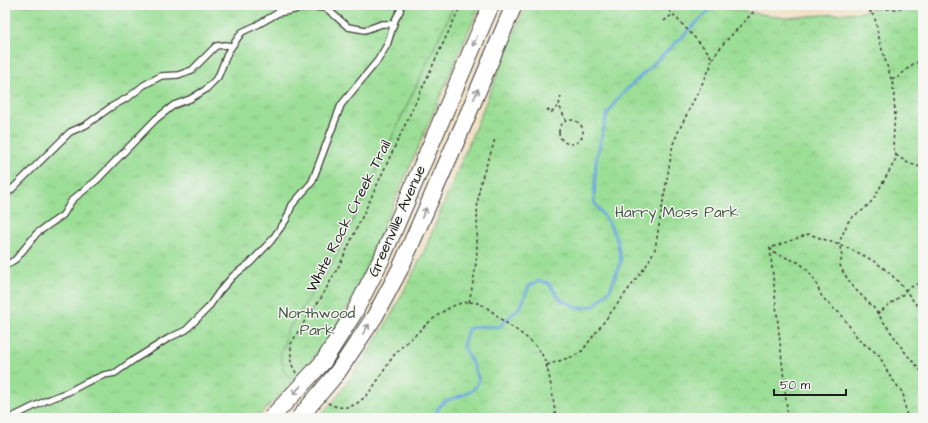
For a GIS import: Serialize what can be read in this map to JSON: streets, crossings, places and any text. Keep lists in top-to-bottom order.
{
  "streets": {
    "main road": ["Greenville Avenue"],
    "path": ["White Rock Creek Trail"]
  },
  "parks": ["Harry Moss Park", "Northwood Park"],
  "scale_bar": "50 m"
}
